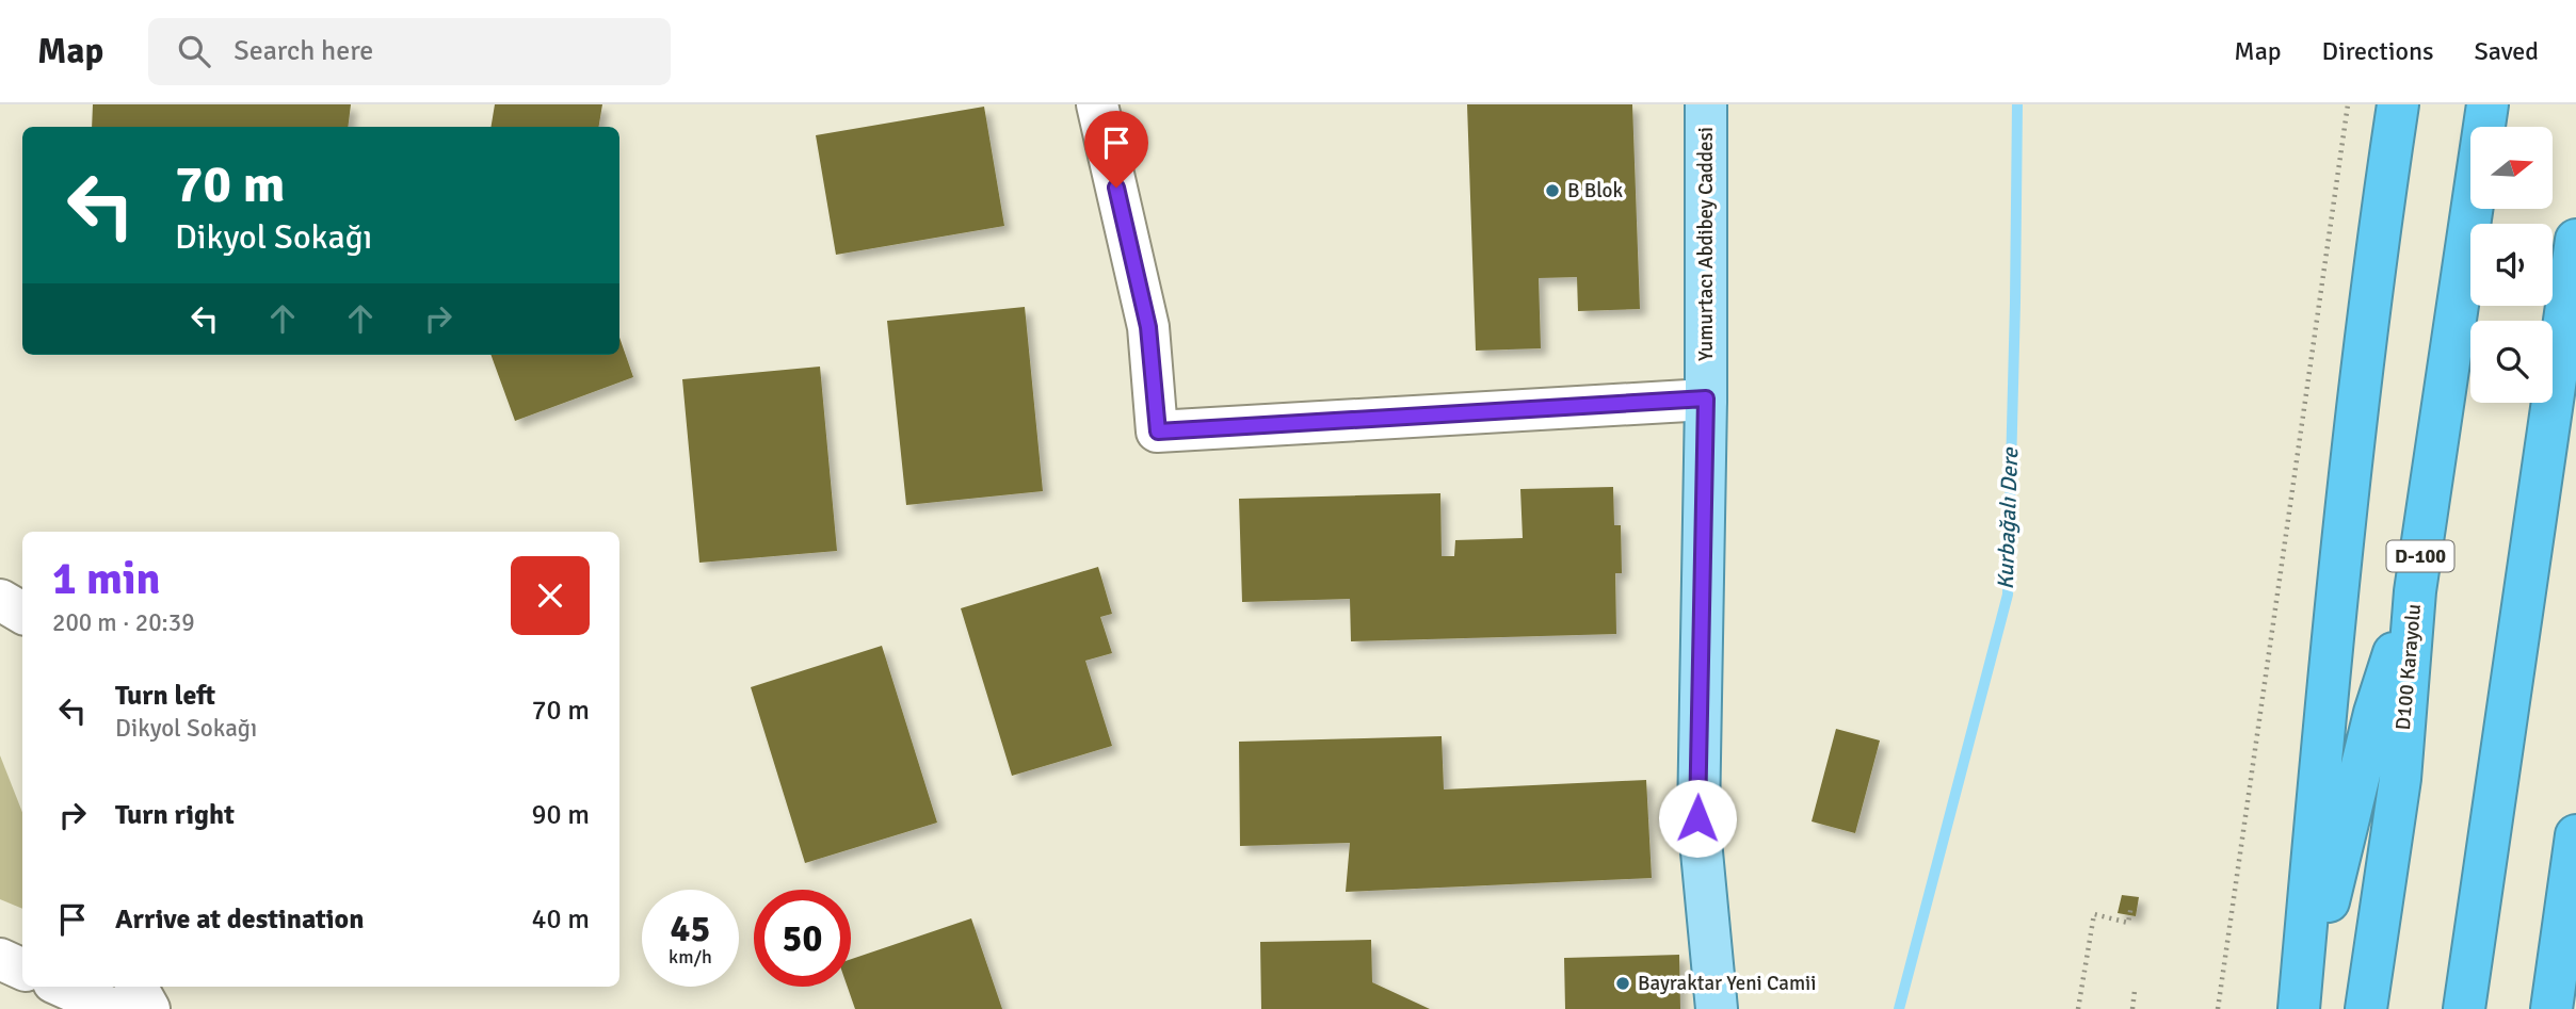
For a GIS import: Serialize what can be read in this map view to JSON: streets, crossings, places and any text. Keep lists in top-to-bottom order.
{
  "streets": {
    "highway": ["D-100", "D100 Karayolu"],
    "main road": ["Yumurtacı Abdibey Caddesi"]
  },
  "water": ["Kurbağalı Dere"],
  "places": ["B Blok", "Bayraktar Yeni Camii"],
  "north": "right",
  "page": {
    "header": "Map",
    "search": "Search here",
    "nav": ["Map", "Directions", "Saved"],
    "turn": ["70 m", "Dikyol Sokağı"],
    "heading": ["1 min", "200 m · 20:39"],
    "list": [
      {
        "name": "Turn left",
        "note": "Dikyol Sokağı",
        "value": "70 m"
      },
      {
        "name": "Turn right",
        "value": "90 m"
      },
      {
        "name": "Arrive at destination",
        "value": "40 m"
      }
    ],
    "speed": "45 km/h",
    "limit": "50"
  }
}
